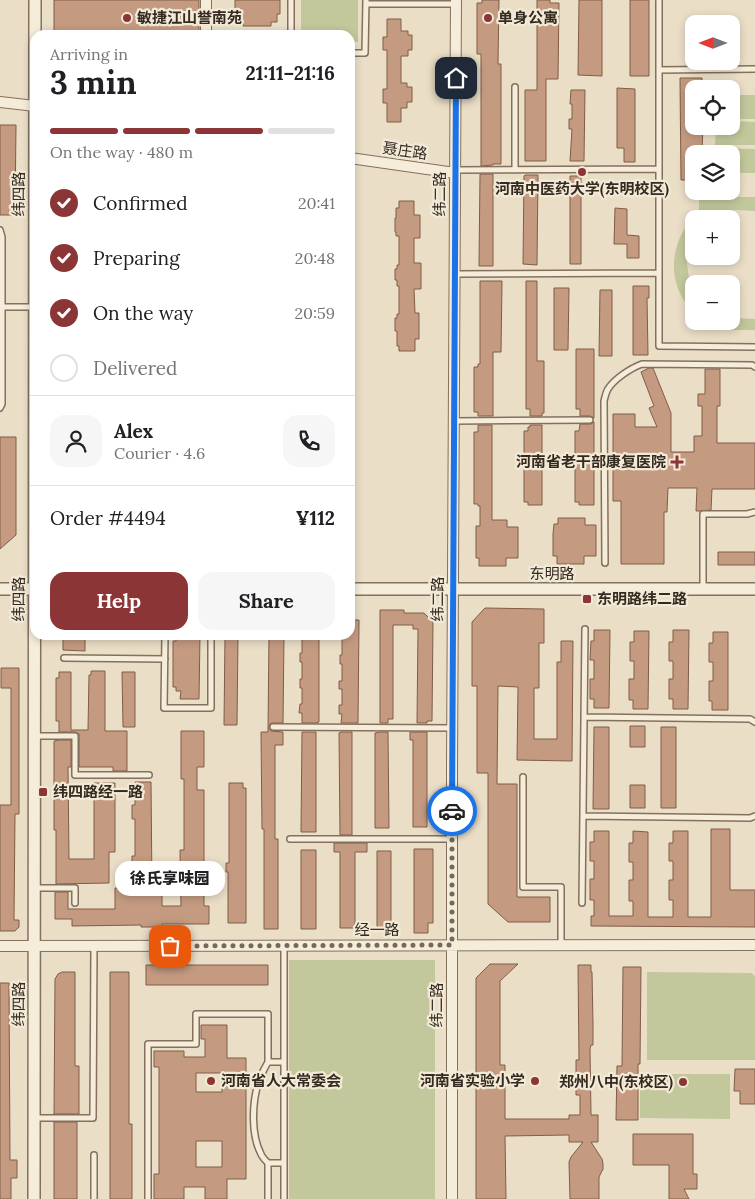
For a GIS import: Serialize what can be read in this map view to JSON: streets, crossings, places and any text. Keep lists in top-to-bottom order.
{
  "streets": {
    "street": [
      "聂庄路",
      "纬四路",
      "纬二路",
      "东明路",
      "经一路"
    ]
  },
  "crossings": [
    ["聂庄路", "纬二路"],
    ["纬四路", "经一路"],
    ["纬二路", "东明路"],
    ["纬二路", "经一路"]
  ],
  "places": {
    "other": [
      "敏捷江山誉南苑",
      "单身公寓",
      "河南中医药大学(东明校区)",
      "徐氏享味园",
      "河南省人大常委会",
      "河南省实验小学",
      "郑州八中(东校区)"
    ],
    "health": ["河南省老干部康复医院"],
    "transit": ["东明路纬二路", "纬四路经一路"]
  },
  "north": "left",
  "page": {
    "map_buttons": ["+", "−"],
    "heading": ["3 min", "Arriving in", "21:11–21:16"],
    "panel": [
      "Alex",
      "Courier · 4.6",
      "Order #4494",
      "¥112"
    ],
    "bar": "On the way · 480 m",
    "list": [
      ["Confirmed", "20:41"],
      ["Preparing", "20:48"],
      ["On the way", "20:59"],
      "Delivered"
    ],
    "buttons": ["Help", "Share"],
    "bubble": "徐氏享味园"
  }
}
